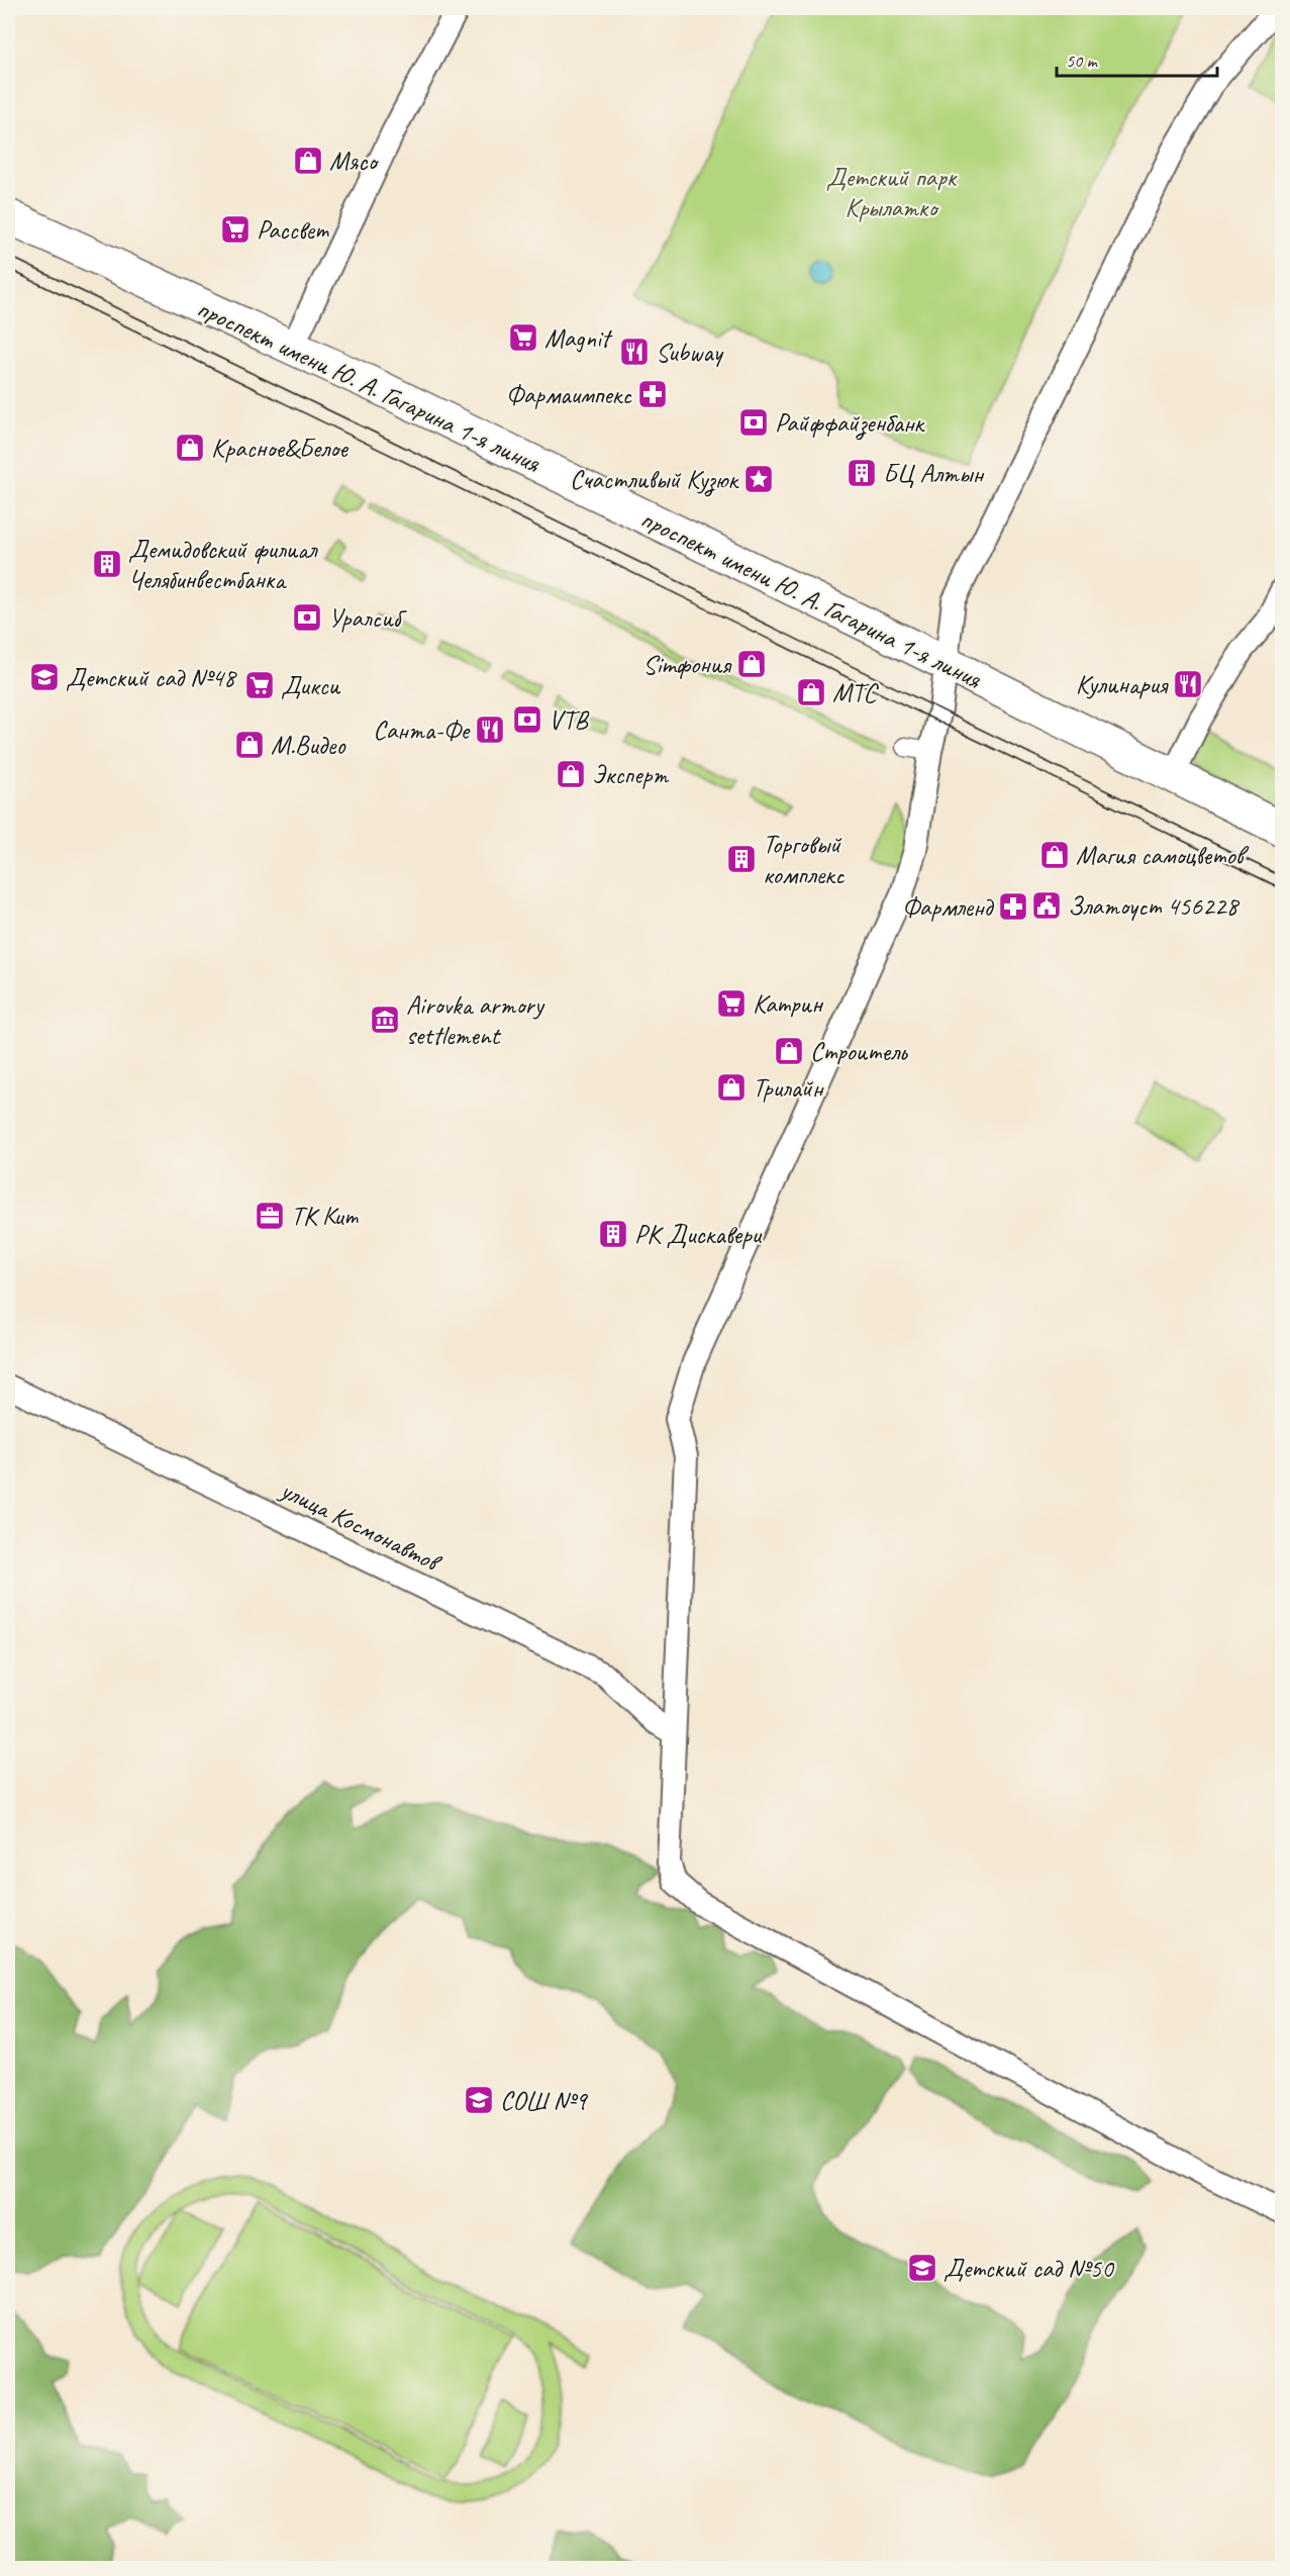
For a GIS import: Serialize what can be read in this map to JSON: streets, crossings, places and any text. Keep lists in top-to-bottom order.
{
  "streets": {
    "main road": ["проспект имени Ю. А. Гагарина 1-я линия"],
    "street": ["улица Космонавтов"]
  },
  "parks": ["Детский парк Крылатко"],
  "places": {
    "shop": [
      "Мясо",
      "Красное&Белое",
      "Simфония",
      "МТС",
      "М.Видео",
      "Эксперт",
      "Магия самоцветов",
      "Строитель",
      "Трилайн"
    ],
    "supermarket": [
      "Рассвет",
      "Magnit",
      "Дикси",
      "Катрин"
    ],
    "restaurant": ["Subway", "Кулинария", "Санта-Фе"],
    "pharmacy": ["Фармаимпекс", "Фармленд"],
    "bank": ["Райффайзенбанк", "Уралсиб", "VTB"],
    "building": [
      "БЦ Алтын",
      "Демидовский филиал Челябинвестбанка",
      "Торговый комплекс",
      "РК Дискавери"
    ],
    "place": ["Счастливый Кузюк"],
    "school or university": ["Детский сад №48", "СОШ №9", "Детский сад №50"],
    "public building": ["Златоуст 456228"],
    "museum": ["Airovka armory settlement"],
    "office": ["ТК Кит"]
  },
  "scale_bar": "50 m"
}
